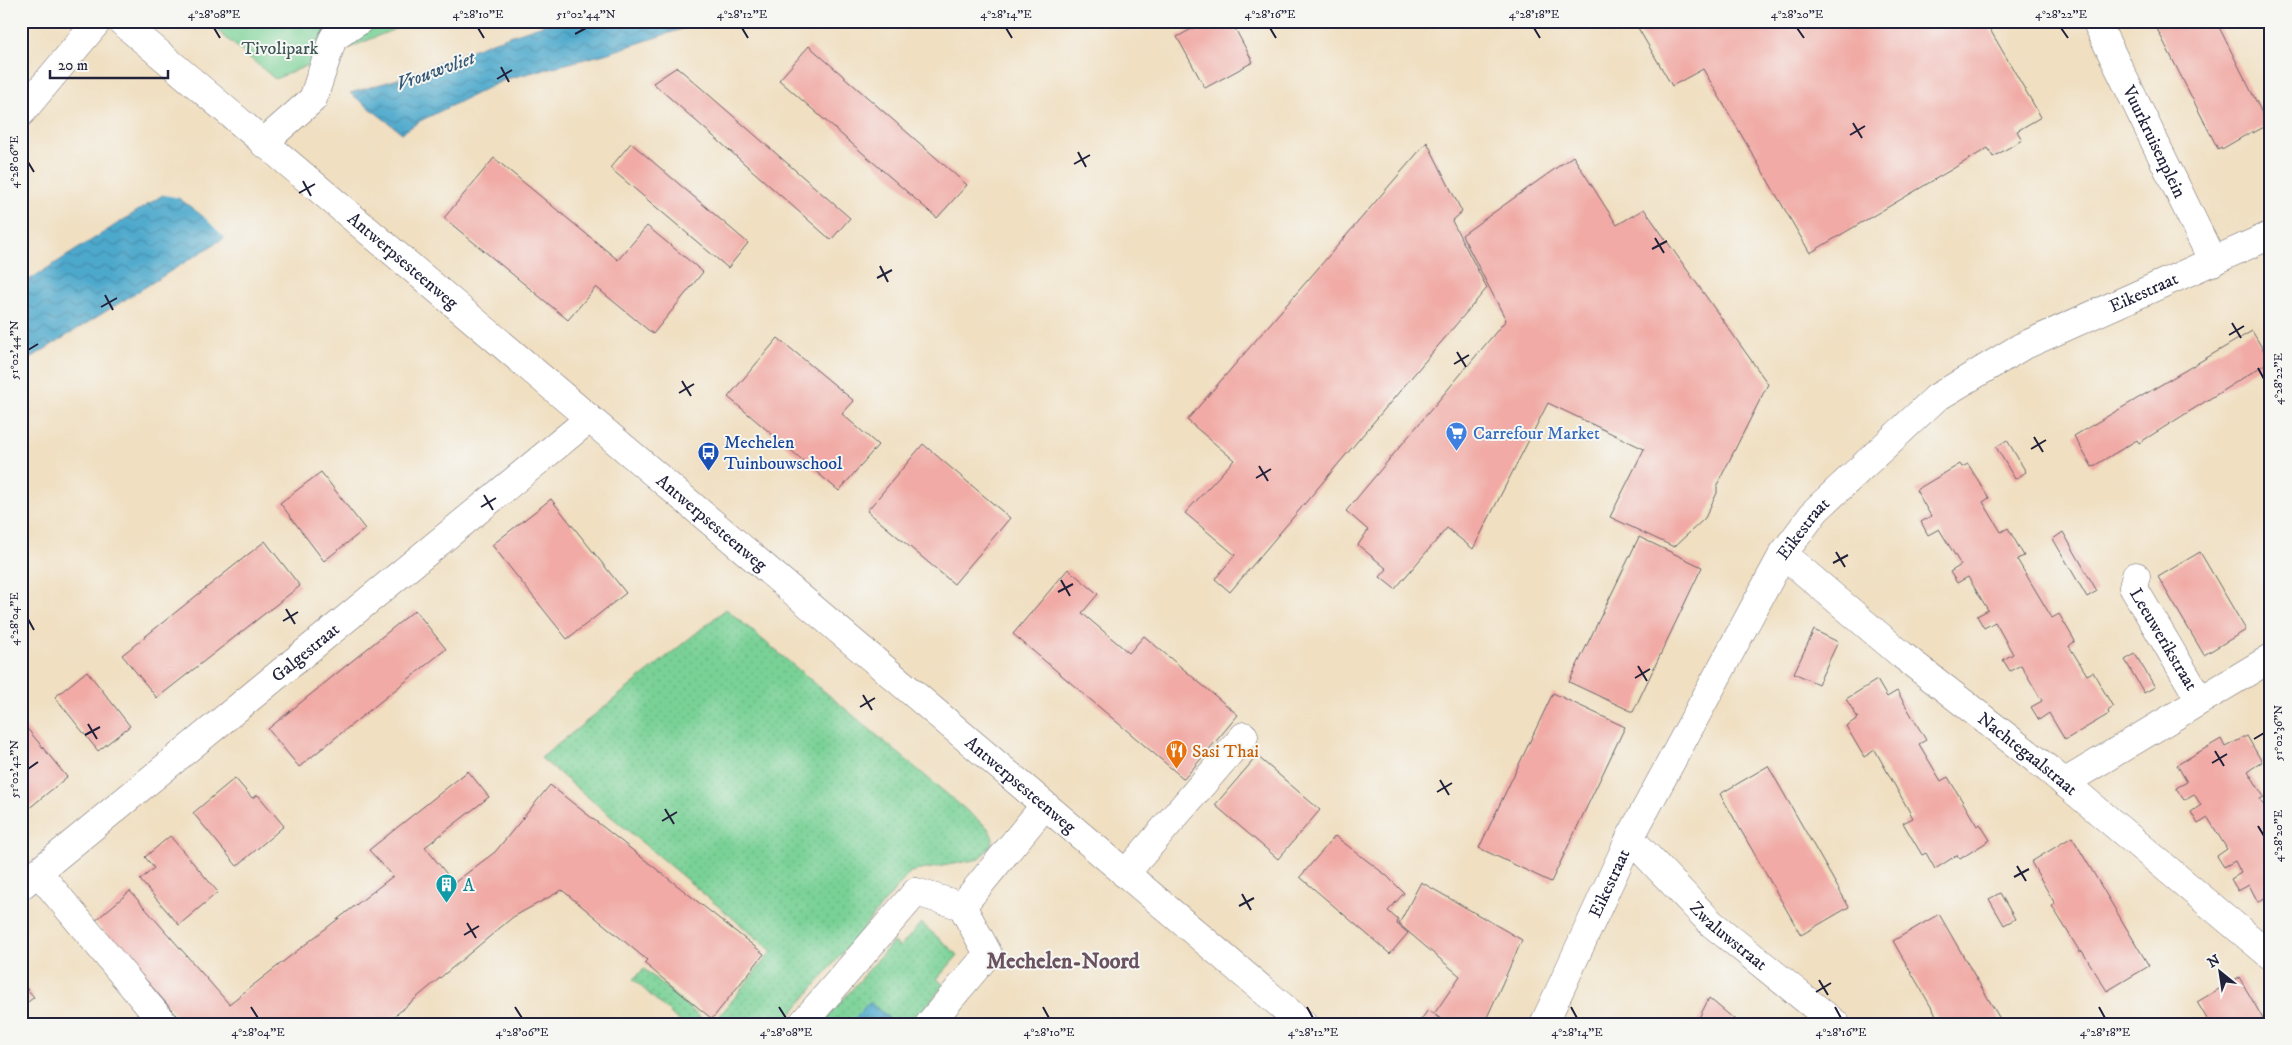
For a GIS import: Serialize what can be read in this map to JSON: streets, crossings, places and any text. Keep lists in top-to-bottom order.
{
  "streets": {
    "street": [
      "Vuurkruisenplein",
      "Antwerpsesteenweg",
      "Eikestraat",
      "Leeuwerikstraat",
      "Galgestraat",
      "Nachtegaalstraat",
      "Zwaluwstraat"
    ]
  },
  "crossings": [
    ["Vuurkruisenplein", "Eikestraat"],
    ["Antwerpsesteenweg", "Galgestraat"],
    ["Eikestraat", "Nachtegaalstraat"],
    ["Eikestraat", "Zwaluwstraat"],
    ["Leeuwerikstraat", "Nachtegaalstraat"]
  ],
  "districts": ["Mechelen-Noord"],
  "water": ["Vrouwvliet"],
  "parks": ["Tivolipark"],
  "places": {
    "supermarket": ["Carrefour Market"],
    "bus stop": ["Mechelen Tuinbouwschool"],
    "restaurant": ["Sasi Thai"],
    "building": ["A"]
  },
  "scale_bar": "20 m",
  "north": "top left",
  "coordinates": [
    "4°28'08\"E",
    "4°28'10\"E",
    "51°02'44\"N",
    "4°28'12\"E",
    "4°28'14\"E",
    "4°28'16\"E",
    "4°28'18\"E",
    "4°28'20\"E",
    "4°28'22\"E",
    "4°28'06\"E",
    "4°28'04\"E",
    "51°02'36\"N",
    "51°02'42\"N"
  ]
}
